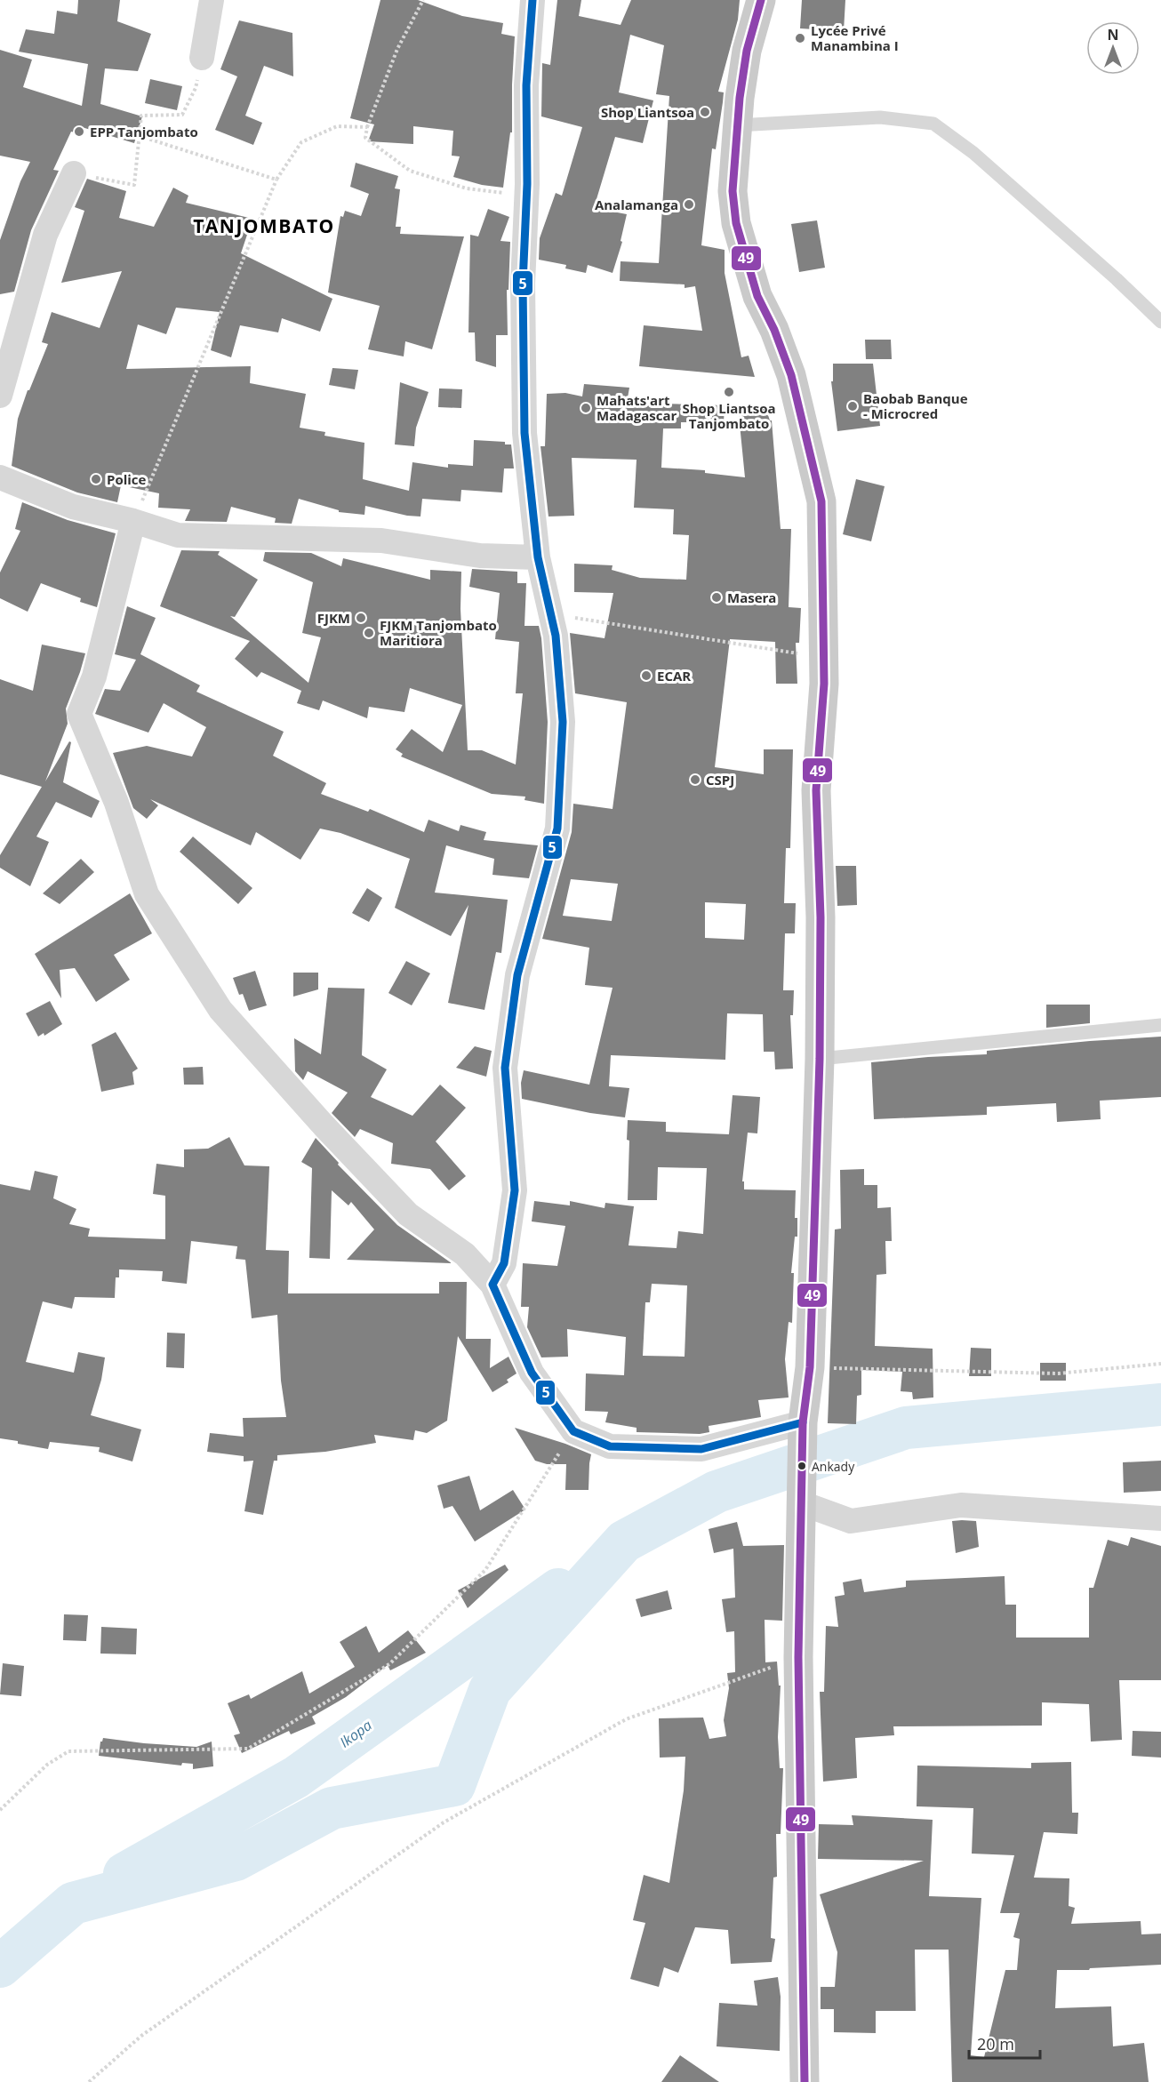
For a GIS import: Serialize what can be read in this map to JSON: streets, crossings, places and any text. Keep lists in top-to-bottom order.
{
  "districts": ["TANJOMBATO"],
  "water": ["Ikopa"],
  "places": [
    "Lycée Privé Manambina I",
    "Shop Liantsoa",
    "EPP Tanjombato",
    "Analamanga",
    "Shop Liantsoa Tanjombato",
    "Baobab Banque - Microcred",
    "Mahats'art Madagascar",
    "Police",
    "Masera",
    "FJKM",
    "FJKM Tanjombato Maritiora",
    "ECAR",
    "CSPJ",
    "Ankady"
  ],
  "lines": ["transit line 5", "transit line 49"],
  "scale_bar": "20 m",
  "north": "top"
}
